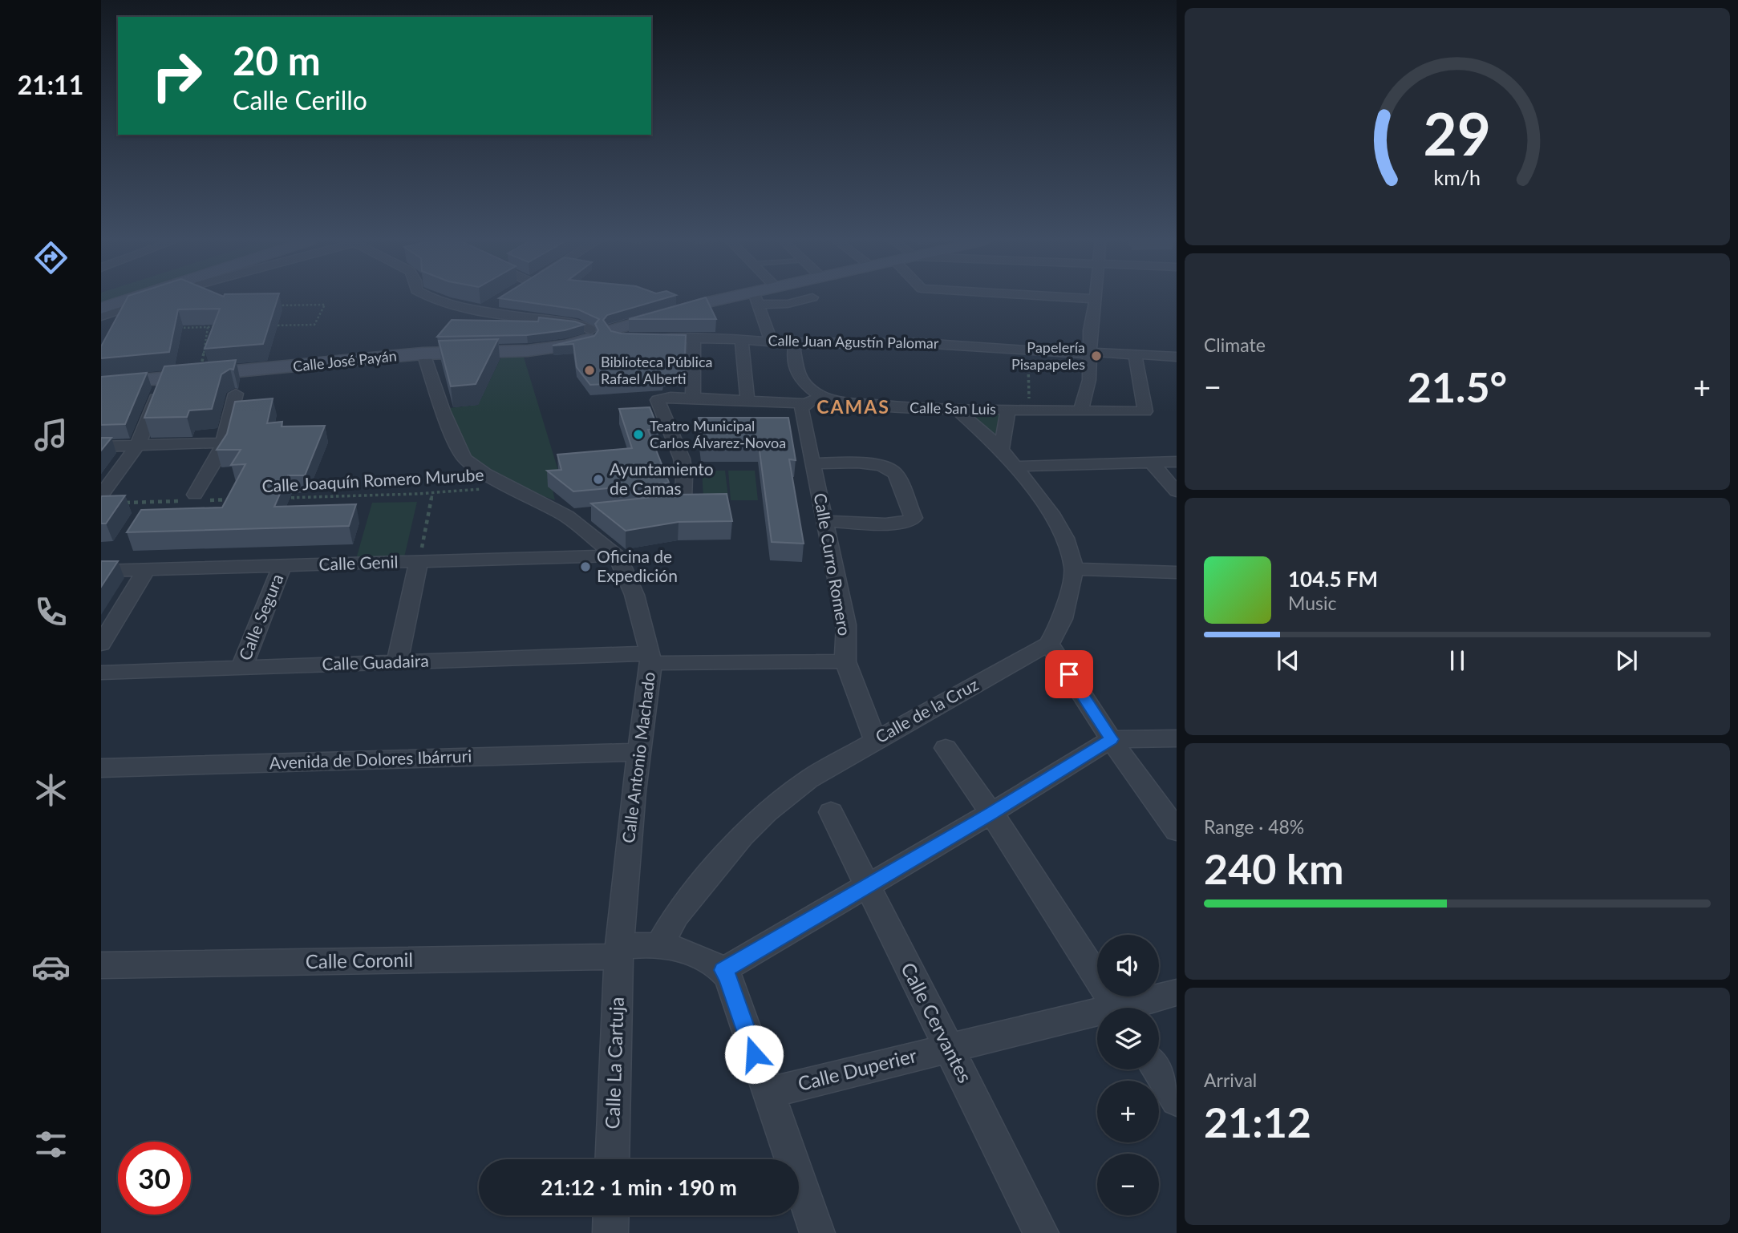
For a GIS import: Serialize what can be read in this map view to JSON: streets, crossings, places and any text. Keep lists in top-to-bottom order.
{
  "streets": {
    "street": [
      "Calle Juan Agustín Palomar",
      "Calle José Payán",
      "Calle San Luis",
      "Calle Genil",
      "Calle Curro Romero",
      "Calle Segura",
      "Calle Guadaira",
      "Calle de la Cruz",
      "Calle Antonio Machado",
      "Avenida de Dolores Ibárruri",
      "Calle Coronil",
      "Calle Cervantes",
      "Calle La Cartuja",
      "Calle Duperier"
    ],
    "path": ["Calle Joaquín Romero Murube"]
  },
  "crossings": [
    ["Calle Juan Agustín Palomar", "Calle José Payán"],
    ["Calle Juan Agustín Palomar", "Calle San Luis"],
    ["Calle José Payán", "Calle Antonio Machado"],
    ["Calle San Luis", "Calle Curro Romero"],
    ["Calle Joaquín Romero Murube", "Calle Antonio Machado"],
    ["Calle Genil", "Calle Segura"],
    ["Calle Genil", "Calle Antonio Machado"],
    ["Calle Curro Romero", "Calle Guadaira"],
    ["Calle Curro Romero", "Calle de la Cruz"],
    ["Calle Segura", "Calle Guadaira"],
    ["Calle Guadaira", "Calle Antonio Machado"],
    ["Calle de la Cruz", "Calle Coronil"],
    ["Calle Antonio Machado", "Avenida de Dolores Ibárruri"],
    ["Calle Antonio Machado", "Calle Coronil"],
    ["Calle Antonio Machado", "Calle La Cartuja"],
    ["Calle Coronil", "Calle La Cartuja"],
    ["Calle Cervantes", "Calle Duperier"]
  ],
  "districts": ["CAMAS"],
  "places": [
    "Papelería Pisapapeles",
    "Biblioteca Pública Rafael Alberti",
    "Teatro Municipal Carlos Álvarez-Novoa",
    "Ayuntamiento de Camas",
    "Oficina de Expedición"
  ],
  "page": {
    "tabs": "21:11",
    "turn": ["20 m", "Calle Cerillo"],
    "tile": [
      "Climate",
      ["Range · 48%", "240 km"],
      ["Arrival", "21:12"]
    ],
    "heat": ["−", "21.5°", "+"],
    "song": ["104.5 FM", "Music"],
    "map_buttons": ["+", "−"],
    "limit": "30",
    "trip": "21:12 · 1 min · 190 m",
    "gauge": ["29", "km/h"]
  }
}
